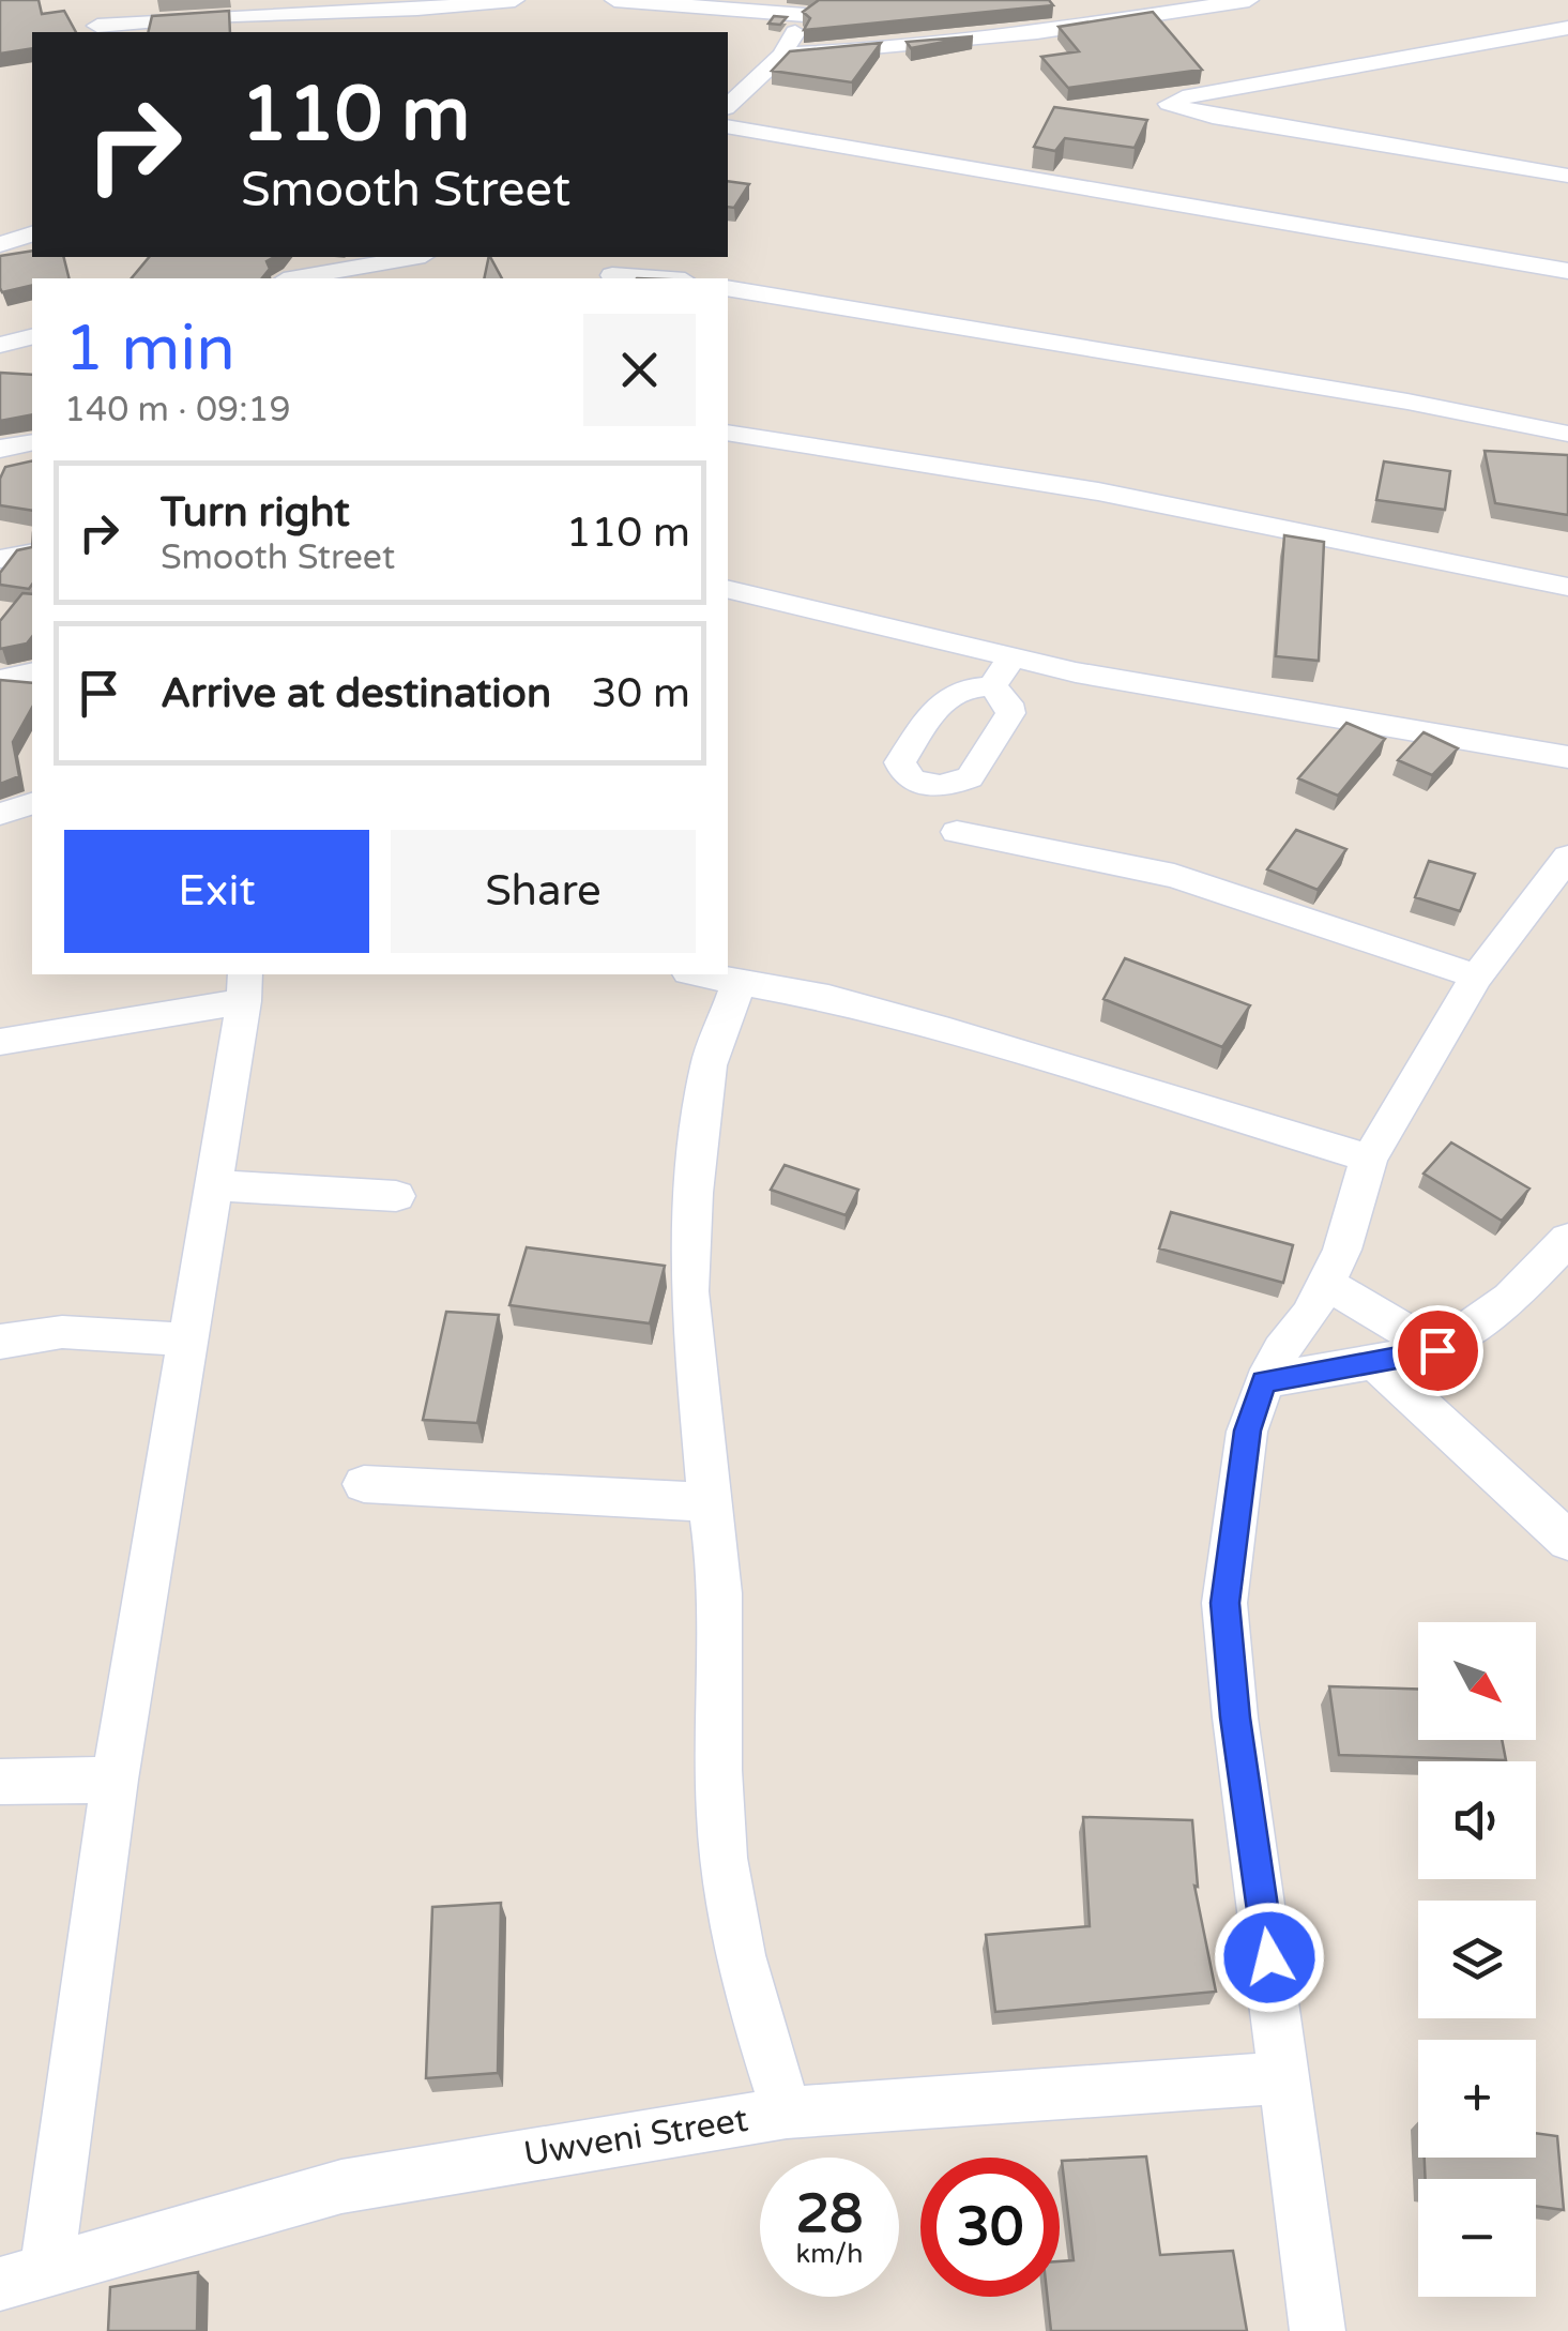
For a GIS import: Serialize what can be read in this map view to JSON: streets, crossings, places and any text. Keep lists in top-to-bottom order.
{
  "streets": {
    "street": ["Uwveni Street"]
  },
  "north": "bottom right",
  "page": {
    "turn": ["110 m", "Smooth Street"],
    "heading": ["1 min", "140 m · 09:19"],
    "list": [
      {
        "name": "Turn right",
        "note": "Smooth Street",
        "value": "110 m"
      },
      {
        "name": "Arrive at destination",
        "value": "30 m"
      }
    ],
    "buttons": ["Exit", "Share"],
    "map_buttons": ["+", "−"],
    "speed": "28 km/h",
    "limit": "30"
  }
}
